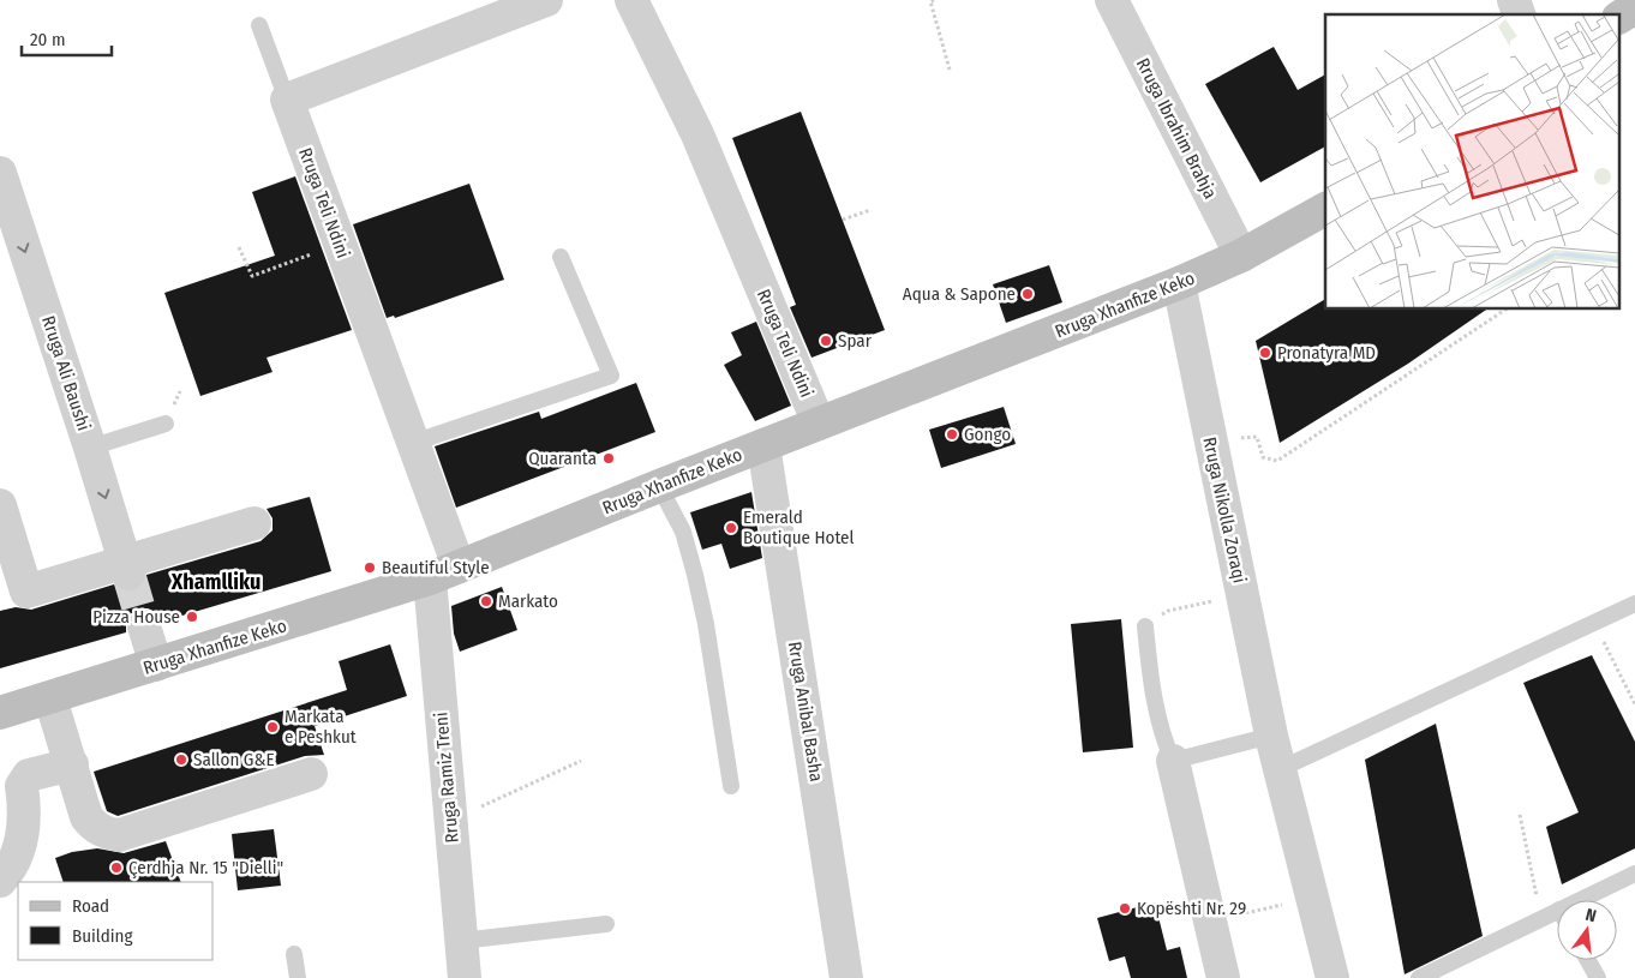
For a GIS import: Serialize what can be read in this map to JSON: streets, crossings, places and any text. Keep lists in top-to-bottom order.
{
  "streets": {
    "main road": ["Rruga Xhanfize Keko"],
    "street": [
      "Rruga Ibrahim Brahja",
      "Rruga Teli Ndini",
      "Rruga Ali Baushi",
      "Rruga Nikolla Zoraqi",
      "Rruga Anibal Basha",
      "Rruga Ramiz Treni"
    ]
  },
  "crossings": [
    ["Rruga Ibrahim Brahja", "Rruga Xhanfize Keko"],
    ["Rruga Teli Ndini", "Rruga Xhanfize Keko"],
    ["Rruga Teli Ndini", "Rruga Ramiz Treni"],
    ["Rruga Xhanfize Keko", "Rruga Nikolla Zoraqi"],
    ["Rruga Xhanfize Keko", "Rruga Anibal Basha"],
    ["Rruga Xhanfize Keko", "Rruga Ramiz Treni"]
  ],
  "one_way": ["Rruga Ali Baushi"],
  "districts": ["Xhamlliku"],
  "places": [
    "Aqua & Sapone",
    "Spar",
    "Pronatyra MD",
    "Gongo",
    "Quaranta",
    "Emerald Boutique Hotel",
    "Beautiful Style",
    "Markato",
    "Pizza House",
    "Markata e Peshkut",
    "Sallon G&E",
    "Çerdhja Nr. 15 \"Dielli\"",
    "Kopështi Nr. 29"
  ],
  "legend": ["Road", "Building"],
  "scale_bar": "20 m",
  "north": "top"
}
